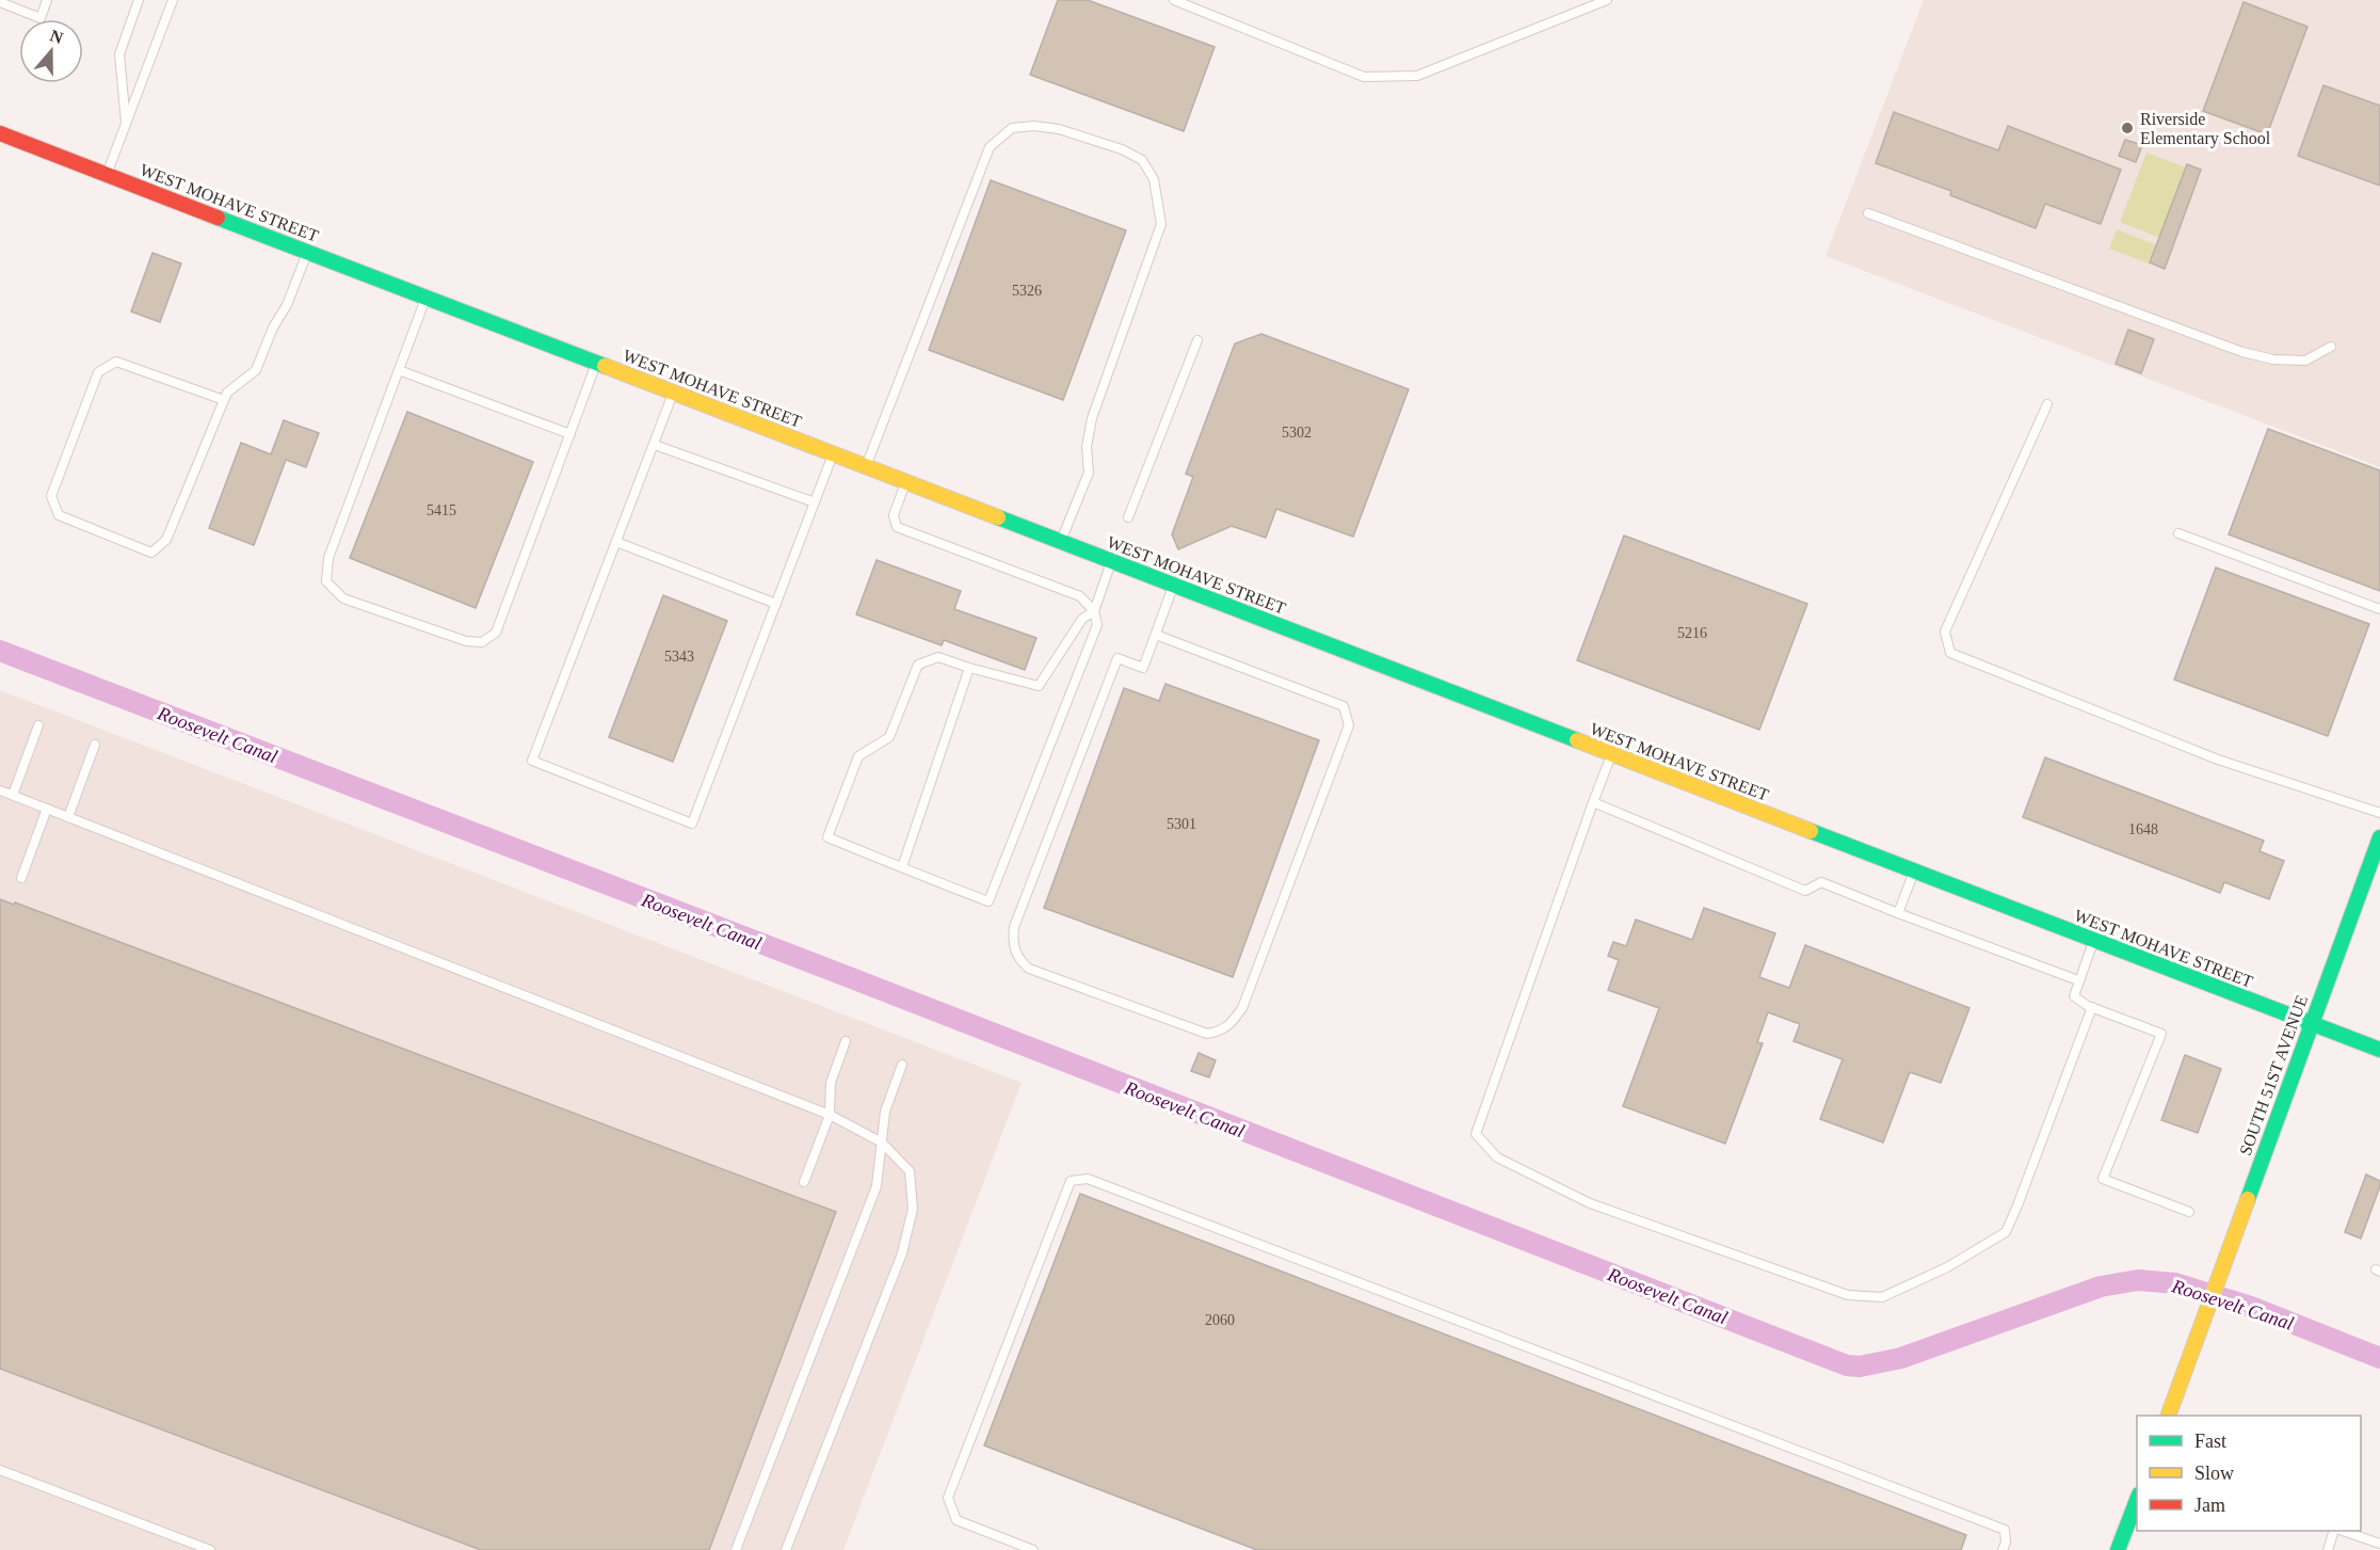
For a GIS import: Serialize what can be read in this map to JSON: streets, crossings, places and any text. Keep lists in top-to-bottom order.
{
  "streets": {
    "street": ["WEST MOHAVE STREET", "SOUTH 51ST AVENUE"]
  },
  "crossings": [
    ["WEST MOHAVE STREET", "SOUTH 51ST AVENUE"]
  ],
  "water": ["Roosevelt Canal"],
  "places": ["Riverside Elementary School"],
  "house_numbers": [
    "5326",
    "5302",
    "5415",
    "5216",
    "5343",
    "5301",
    "1648",
    "2060"
  ],
  "legend": ["Fast", "Slow", "Jam"],
  "north": "top"
}
